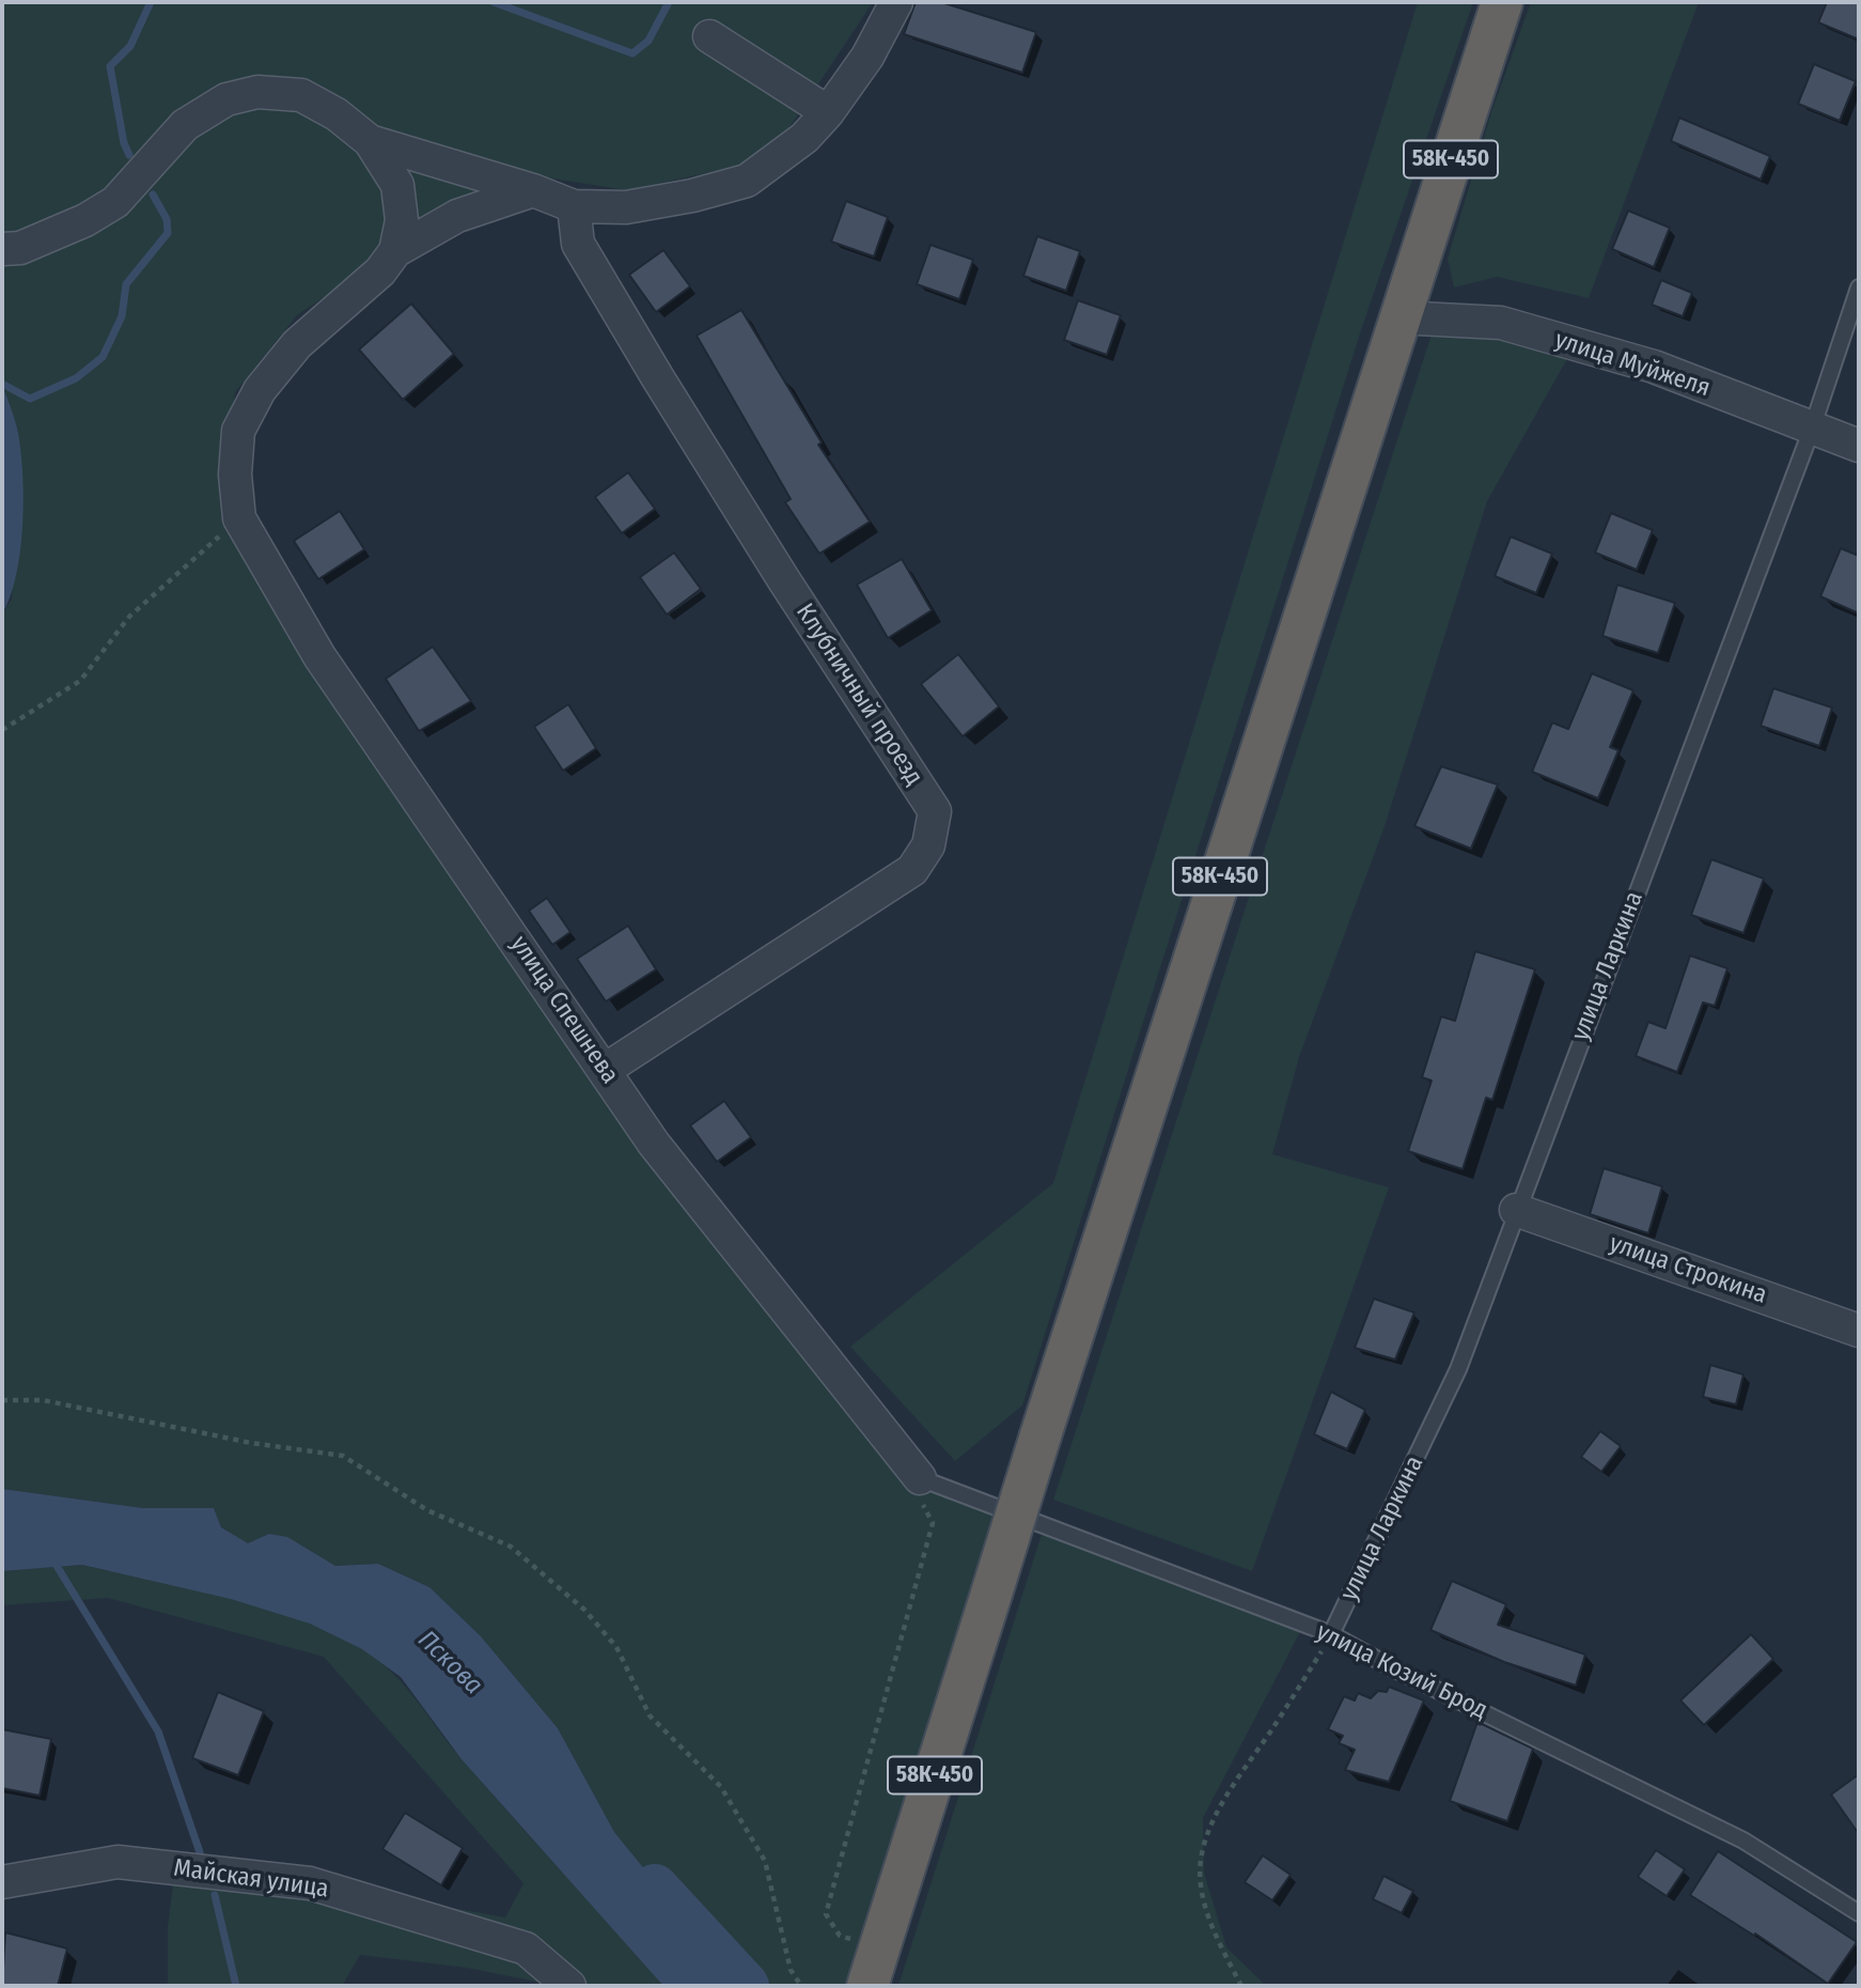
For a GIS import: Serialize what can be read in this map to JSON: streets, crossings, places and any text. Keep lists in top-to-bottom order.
{
  "streets": {
    "highway": ["58К-450"],
    "street": [
      "улица Муйжеля",
      "Клубничный проезд",
      "улица Спешнева",
      "улица Строкина",
      "Майская улица"
    ],
    "lane": ["улица Ларкина", "улица Козий Брод"]
  },
  "crossings": [
    ["58К-450", "улица Муйжеля"],
    ["улица Муйжеля", "улица Ларкина"],
    ["Клубничный проезд", "улица Спешнева"],
    ["улица Ларкина", "улица Строкина"],
    ["улица Ларкина", "улица Козий Брод"],
    ["улица Спешнева", "улица Козий Брод"]
  ],
  "water": ["Пскова"]
}
